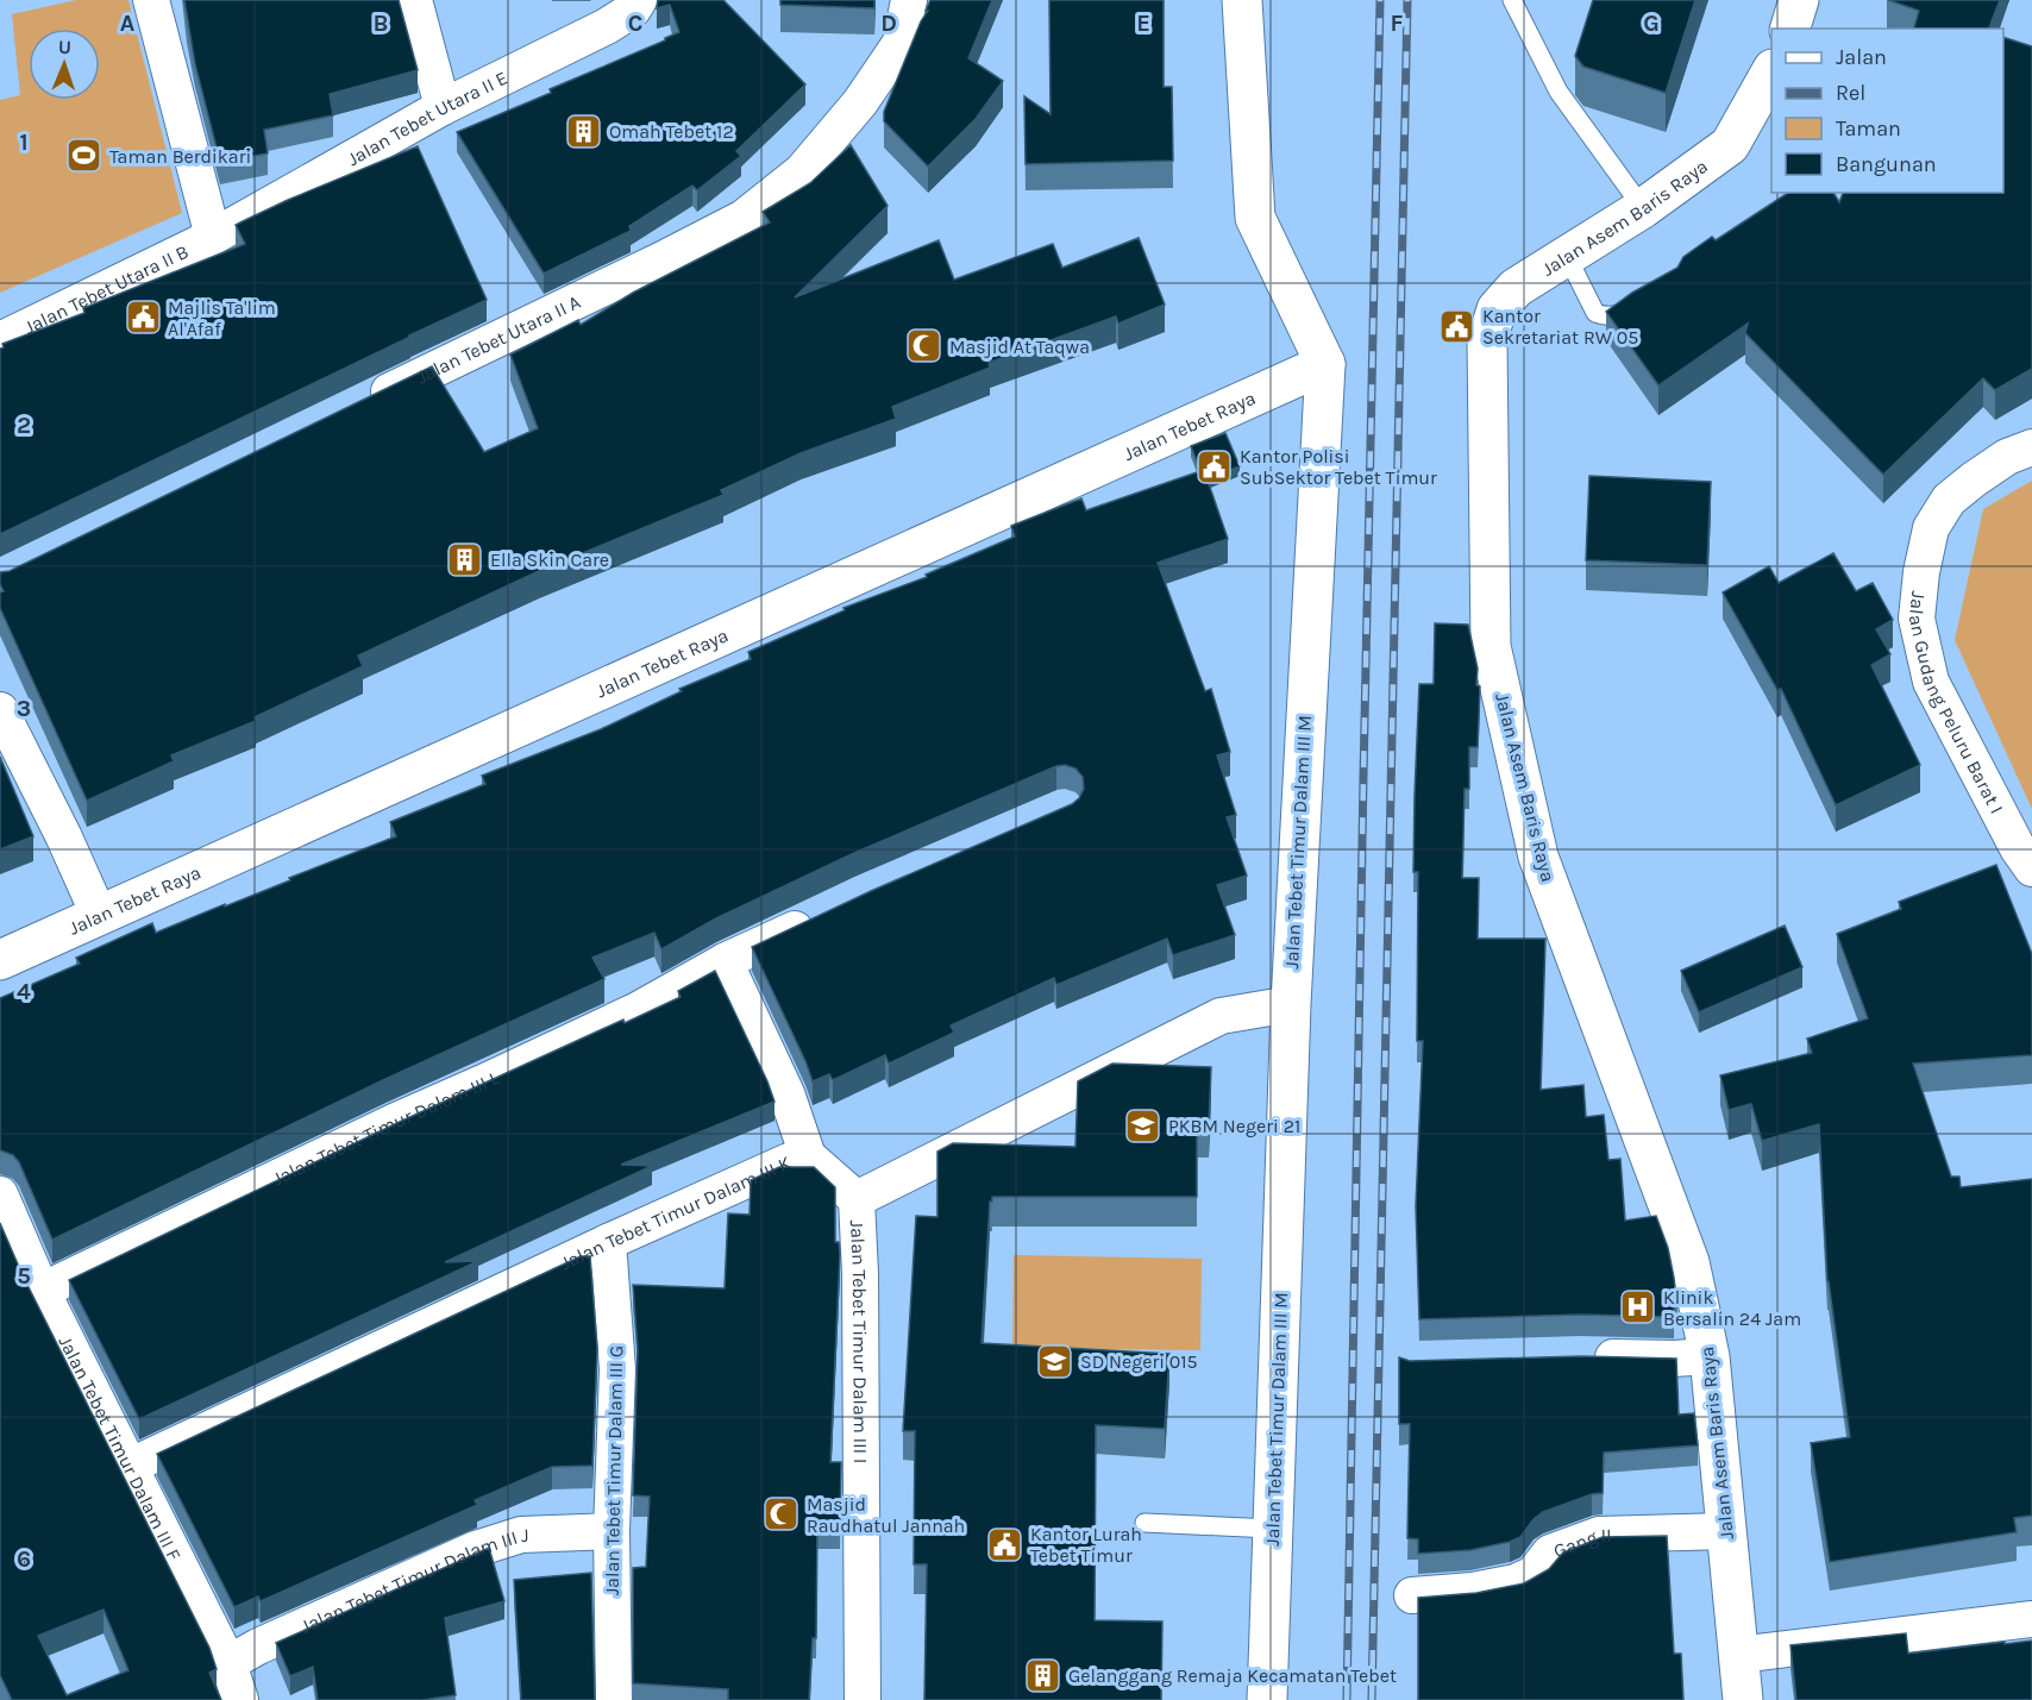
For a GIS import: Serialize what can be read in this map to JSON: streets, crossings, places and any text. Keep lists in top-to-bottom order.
{
  "streets": {
    "street": [
      "Jalan Tebet Utara II E",
      "Jalan Asem Baris Raya",
      "Jalan Tebet Utara II B",
      "Jalan Tebet Utara II A",
      "Jalan Tebet Raya",
      "Jalan Gudang Peluru Barat I",
      "Jalan Tebet Timur Dalam III M",
      "Jalan Tebet Timur Dalam III L",
      "Jalan Tebet Timur Dalam III K",
      "Jalan Tebet Timur Dalam III I",
      "Jalan Tebet Timur Dalam III F",
      "Jalan Tebet Timur Dalam III G",
      "Gang II",
      "Jalan Tebet Timur Dalam III J"
    ]
  },
  "crossings": [
    ["Jalan Tebet Utara II E", "Jalan Tebet Utara II B"],
    ["Jalan Asem Baris Raya", "Gang II"],
    ["Jalan Tebet Raya", "Jalan Tebet Timur Dalam III M"],
    ["Jalan Tebet Timur Dalam III L", "Jalan Tebet Timur Dalam III F"],
    ["Jalan Tebet Timur Dalam III K", "Jalan Tebet Timur Dalam III I"],
    ["Jalan Tebet Timur Dalam III K", "Jalan Tebet Timur Dalam III F"],
    ["Jalan Tebet Timur Dalam III K", "Jalan Tebet Timur Dalam III G"],
    ["Jalan Tebet Timur Dalam III F", "Jalan Tebet Timur Dalam III J"],
    ["Jalan Tebet Timur Dalam III G", "Jalan Tebet Timur Dalam III J"]
  ],
  "places": {
    "building": ["Omah Tebet 12", "Ella Skin Care", "Gelanggang Remaja Kecamatan Tebet"],
    "sports": ["Taman Berdikari"],
    "public building": [
      "Majlis Ta'lim Al'Afaf",
      "Kantor Sekretariat RW 05",
      "Kantor Polisi SubSektor Tebet Timur",
      "Kantor Lurah Tebet Timur"
    ],
    "mosque": ["Masjid At Taqwa", "Masjid Raudhatul Jannah"],
    "school or university": ["PKBM Negeri 21", "SD Negeri 015"],
    "hospital": ["Klinik Bersalin 24 Jam"]
  },
  "legend": [
    "Jalan",
    "Rel",
    "Taman",
    "Bangunan"
  ],
  "north": "top",
  "grid": {
    "columns": [
      "A",
      "B",
      "C",
      "D",
      "E",
      "F",
      "G"
    ],
    "rows": [
      "1",
      "2",
      "3",
      "4",
      "5",
      "6"
    ]
  }
}
